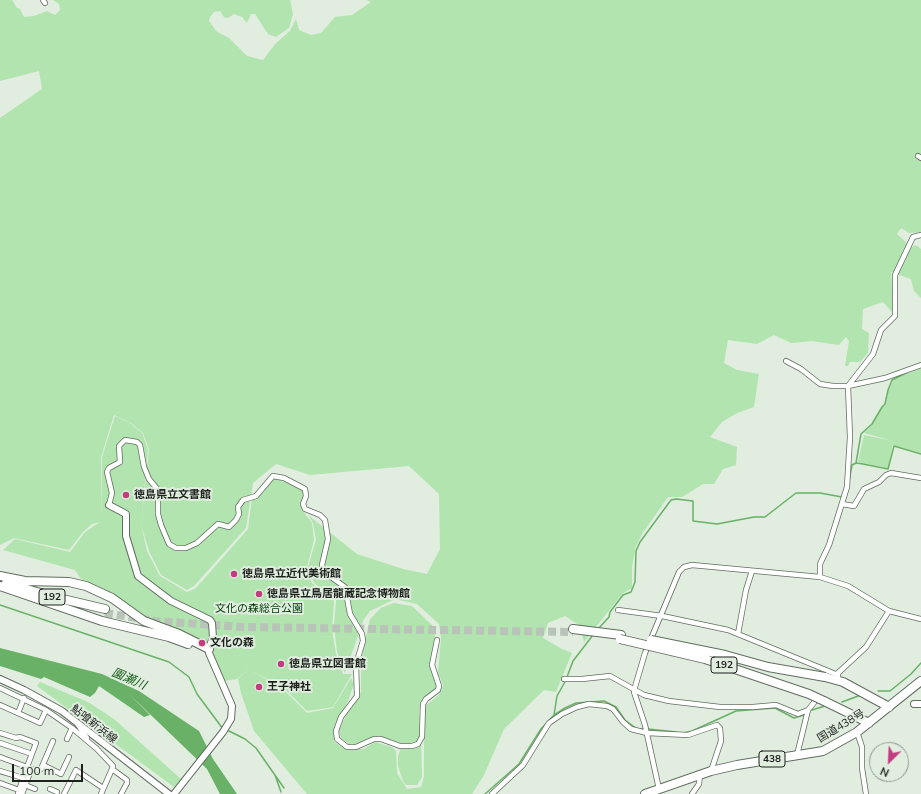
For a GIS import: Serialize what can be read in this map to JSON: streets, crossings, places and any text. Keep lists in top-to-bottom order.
{
  "streets": {
    "highway": ["192", "国道438号", "438"],
    "main road": ["鮎喰新浜線"]
  },
  "crossings": [
    ["192", "国道438号"]
  ],
  "water": ["園瀬川"],
  "parks": ["文化の森総合公園"],
  "places": [
    "徳島県立文書館",
    "徳島県立近代美術館",
    "徳島県立鳥居龍蔵記念博物館",
    "文化の森",
    "徳島県立図書館",
    "王子神社"
  ],
  "scale_bar": "100 m",
  "north": "bottom left"
}
